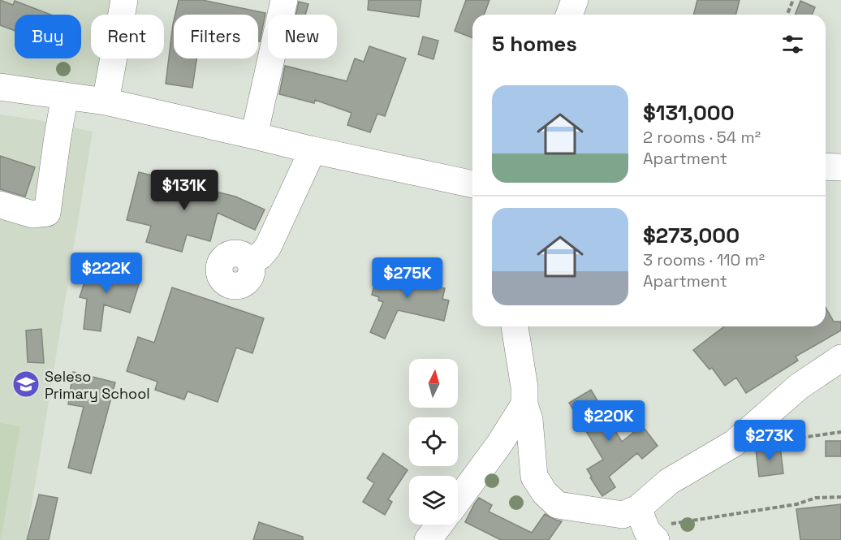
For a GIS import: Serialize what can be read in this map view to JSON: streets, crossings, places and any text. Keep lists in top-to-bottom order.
{
  "places": {
    "school or university": ["Seleso Primary School"]
  },
  "north": "top",
  "page": {
    "chip": [
      "Buy",
      "Rent",
      "Filters",
      "New"
    ],
    "heading": "5 homes",
    "list": [
      {
        "name": "$131,000",
        "note": "2 rooms · 54 m² · Apartment"
      },
      {
        "name": "$273,000",
        "note": "3 rooms · 110 m² · Apartment"
      }
    ],
    "price": [
      "$131K",
      "$222K",
      "$275K",
      "$220K",
      "$273K"
    ]
  }
}
